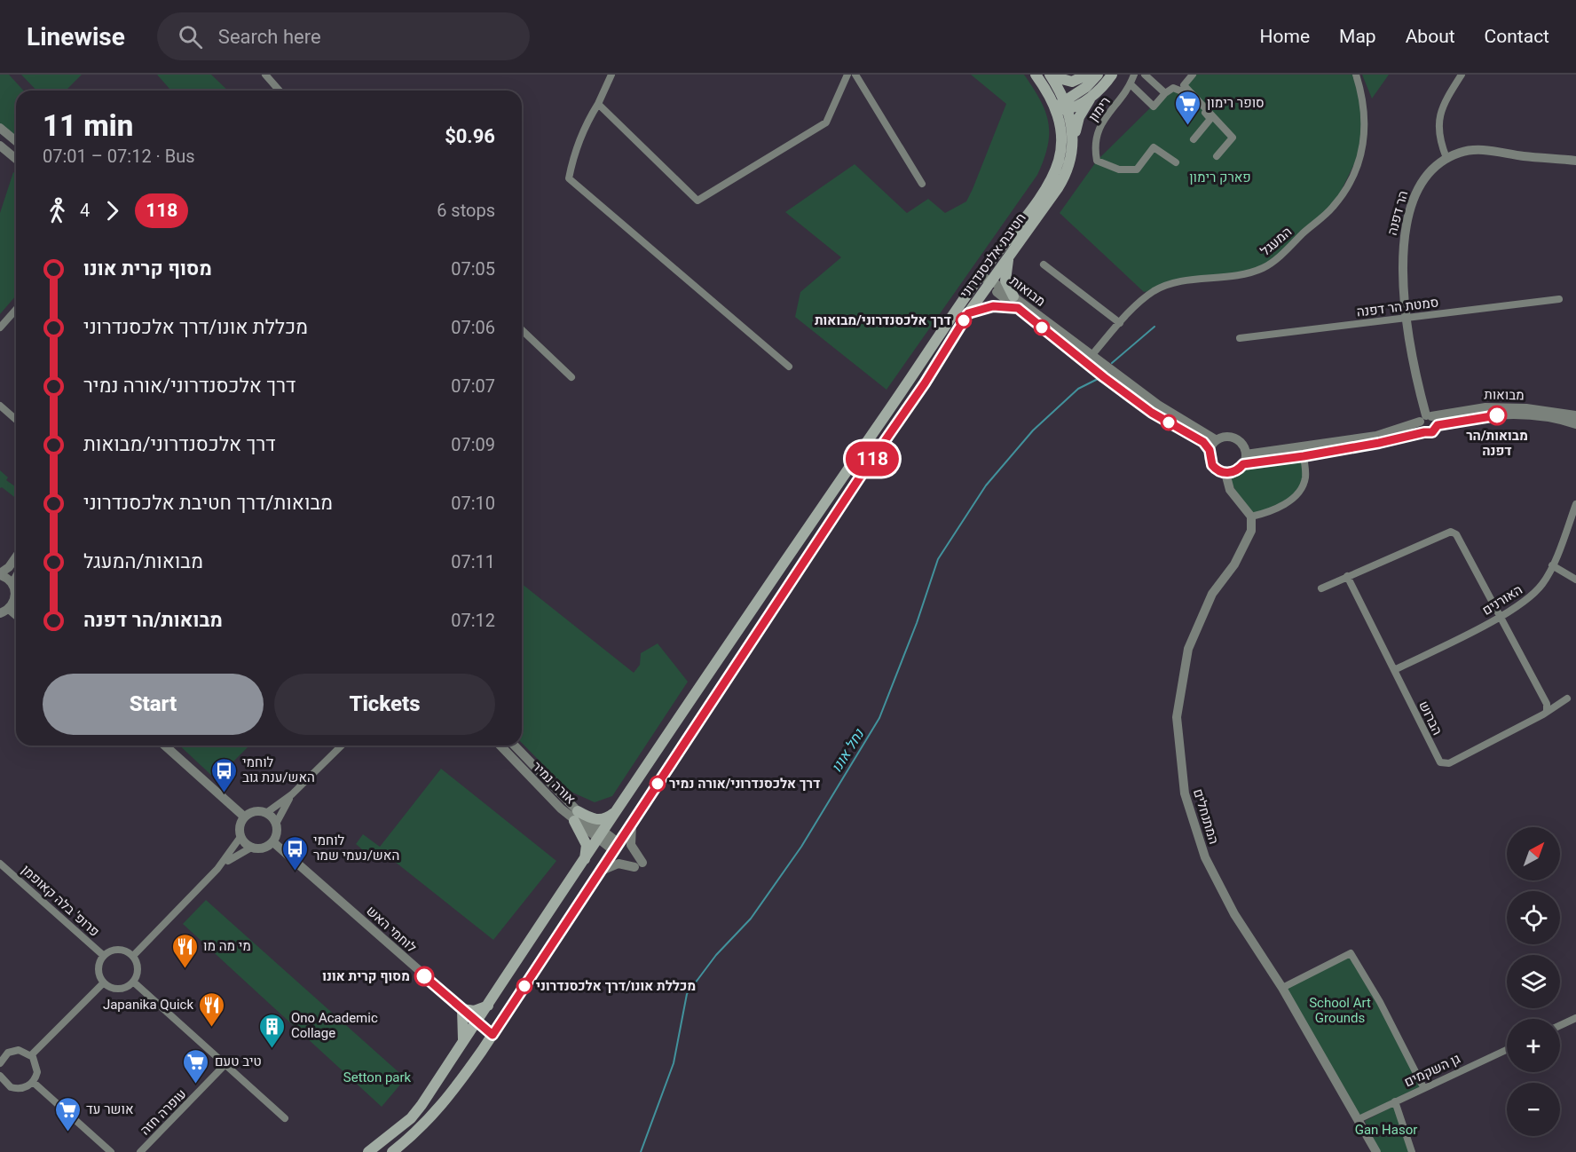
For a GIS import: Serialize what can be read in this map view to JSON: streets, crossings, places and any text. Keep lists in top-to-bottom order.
{
  "streets": {
    "main road": ["חטיבת אלכסנדרוני"],
    "street": [
      "רימון",
      "הר דפנה",
      "המעגל",
      "מבואות",
      "סמטת הר דפנה",
      "האורנים",
      "הברוש",
      "אורה נמיר",
      "המתנחלים",
      "פרופ' בלה קאופמן",
      "לוחמי האש",
      "גן השקמים",
      "עופרה חזה"
    ]
  },
  "crossings": [
    ["הר דפנה", "מבואות"],
    ["הר דפנה", "סמטת הר דפנה"],
    ["המעגל", "מבואות"],
    ["חטיבת אלכסנדרוני", "מבואות"],
    ["חטיבת אלכסנדרוני", "אורה נמיר"],
    ["חטיבת אלכסנדרוני", "לוחמי האש"],
    ["האורנים", "הברוש"],
    ["המתנחלים", "גן השקמים"]
  ],
  "water": ["נחל אונו"],
  "parks": [
    "פארק רימון",
    "School Art Grounds",
    "Setton park",
    "Gan Hasor"
  ],
  "places": {
    "supermarket": ["סופר רימון", "טיב טעם", "אושר עד"],
    "other": [
      "דרך אלכסנדרוני/מבואות",
      "מבואות/הר דפנה",
      "דרך אלכסנדרוני/אורה נמיר",
      "מסוף קרית אונו",
      "מכללת אונו/דרך אלכסנדרוני"
    ],
    "bus stop": ["לוחמי האש/ענת גוב", "לוחמי האש/נעמי שמר"],
    "restaurant": ["מי מה מו", "Japanika Quick"],
    "building": ["Ono Academic Collage"]
  },
  "lines": ["bus line 118"],
  "north": "top right",
  "page": {
    "header": "Linewise",
    "search": "Search here",
    "nav": [
      "Home",
      "Map",
      "About",
      "Contact"
    ],
    "on_map": "118",
    "heading": ["11 min", "07:01 – 07:12 · Bus", "$0.96"],
    "legs": ["4", "118", "6 stops"],
    "list": [
      {
        "name": "מסוף קרית אונו",
        "value": "07:05"
      },
      {
        "name": "מכללת אונו/דרך אלכסנדרוני",
        "value": "07:06"
      },
      {
        "name": "דרך אלכסנדרוני/אורה נמיר",
        "value": "07:07"
      },
      {
        "name": "דרך אלכסנדרוני/מבואות",
        "value": "07:09"
      },
      {
        "name": "מבואות/דרך חטיבת אלכסנדרוני",
        "value": "07:10"
      },
      {
        "name": "מבואות/המעגל",
        "value": "07:11"
      },
      {
        "name": "מבואות/הר דפנה",
        "value": "07:12"
      }
    ],
    "buttons": ["Start", "Tickets"],
    "map_buttons": ["+", "−"]
  }
}
